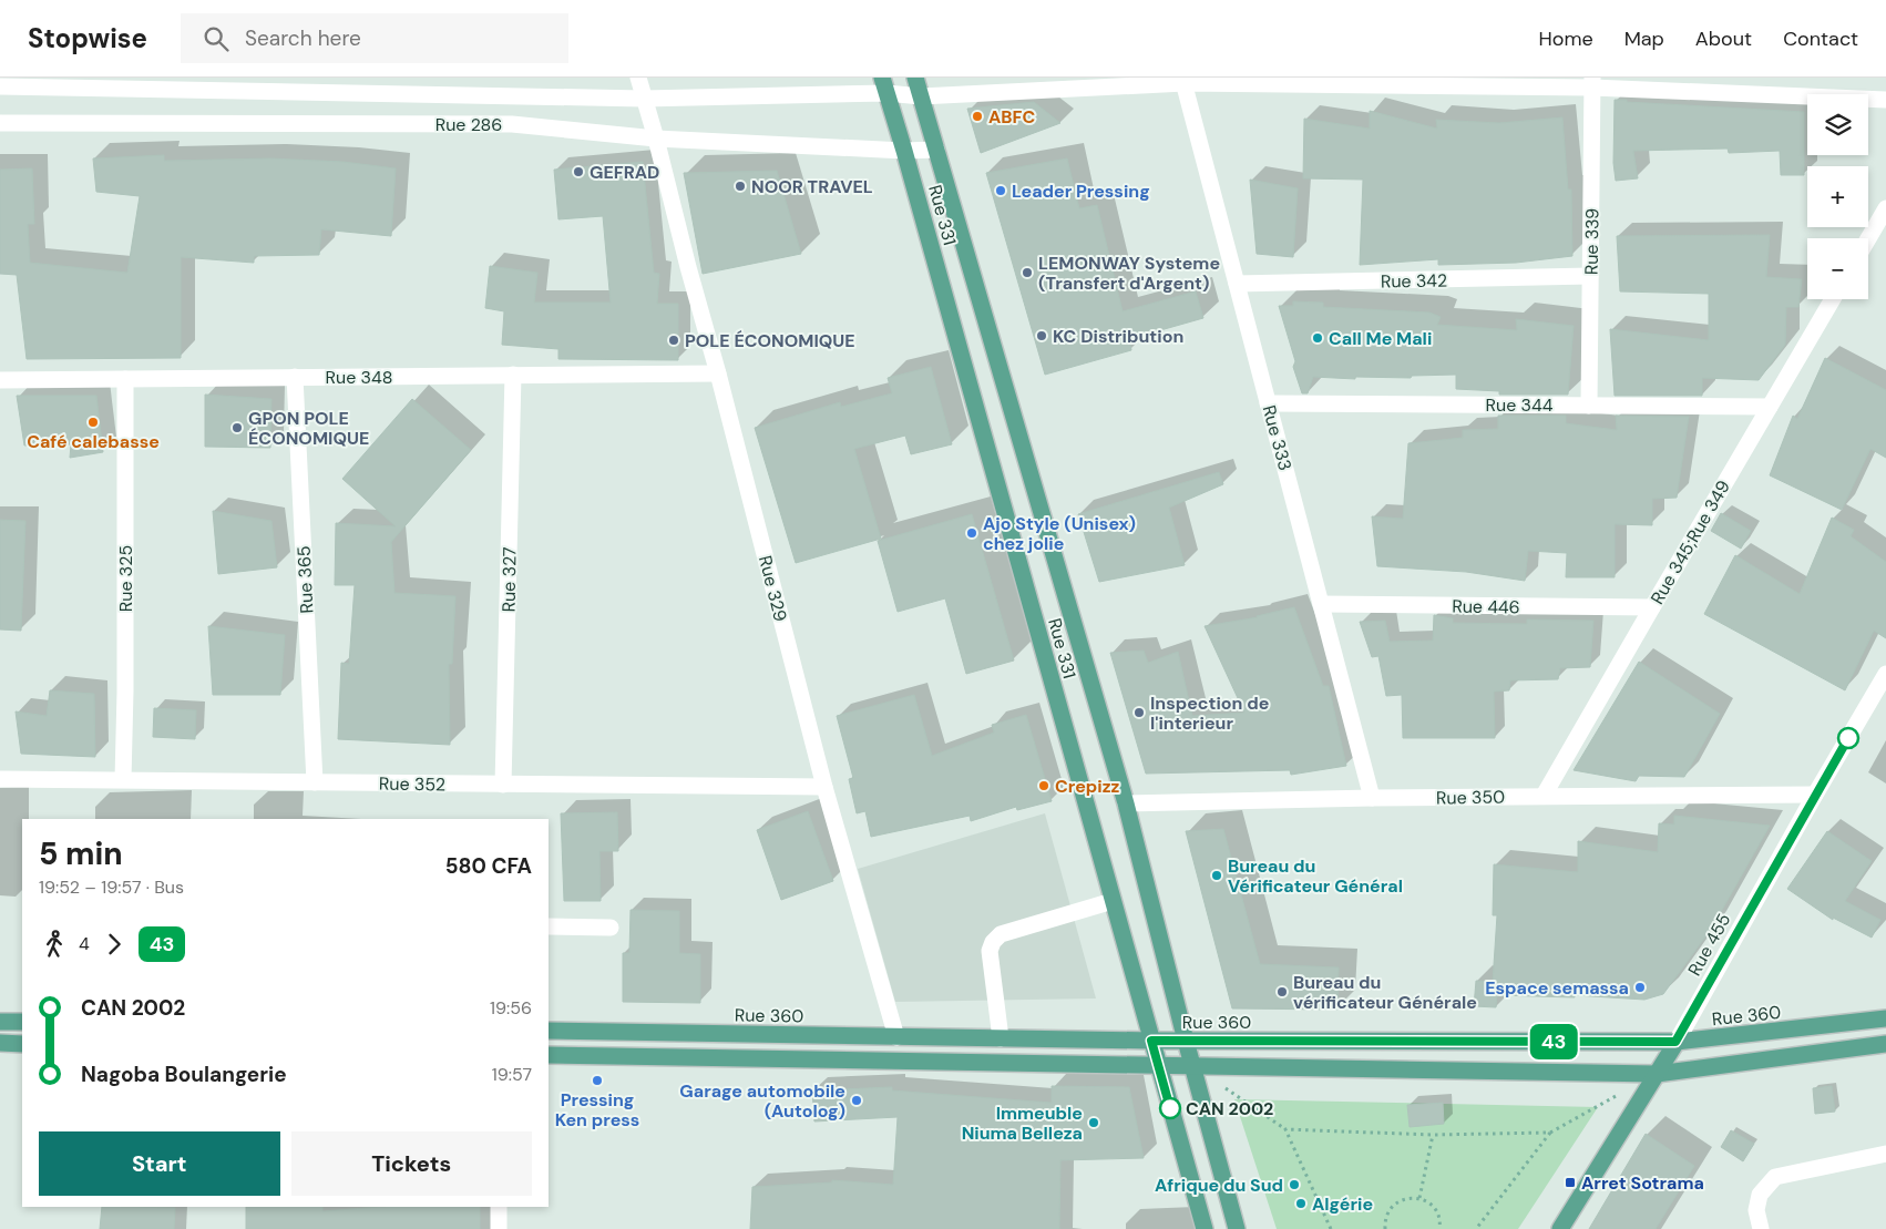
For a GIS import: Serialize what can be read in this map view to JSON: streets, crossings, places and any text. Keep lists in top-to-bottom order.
{
  "streets": {
    "main road": ["Rue 331", "Rue 455", "Rue 360"],
    "street": [
      "Rue 286",
      "Rue 339",
      "Rue 342",
      "Rue 348",
      "Rue 344",
      "Rue 333",
      "Rue 345;Rue 349",
      "Rue 325",
      "Rue 365",
      "Rue 327",
      "Rue 329",
      "Rue 446",
      "Rue 352",
      "Rue 350"
    ]
  },
  "crossings": [
    ["Rue 286", "Rue 331"],
    ["Rue 286", "Rue 329"],
    ["Rue 331", "Rue 350"],
    ["Rue 331", "Rue 360"],
    ["Rue 339", "Rue 342"],
    ["Rue 339", "Rue 344"],
    ["Rue 342", "Rue 333"],
    ["Rue 348", "Rue 325"],
    ["Rue 348", "Rue 365"],
    ["Rue 348", "Rue 327"],
    ["Rue 348", "Rue 329"],
    ["Rue 344", "Rue 333"],
    ["Rue 344", "Rue 345;Rue 349"],
    ["Rue 333", "Rue 446"],
    ["Rue 333", "Rue 350"],
    ["Rue 345;Rue 349", "Rue 446"],
    ["Rue 345;Rue 349", "Rue 350"],
    ["Rue 325", "Rue 352"],
    ["Rue 365", "Rue 352"],
    ["Rue 327", "Rue 352"],
    ["Rue 329", "Rue 352"],
    ["Rue 329", "Rue 360"],
    ["Rue 350", "Rue 455"],
    ["Rue 455", "Rue 360"]
  ],
  "places": {
    "other": [
      "ABFC",
      "GEFRAD",
      "NOOR TRAVEL",
      "Leader Pressing",
      "LEMONWAY Systeme (Transfert d'Argent)",
      "KC Distribution",
      "Call Me Mali",
      "POLE ÉCONOMIQUE",
      "Café calebasse",
      "GPON POLE ÉCONOMIQUE",
      "Ajo Style (Unisex) chez jolie",
      "Inspection de l'interieur",
      "Crepizz",
      "Bureau du Vérificateur Général",
      "Espace semassa",
      "Bureau du vérificateur Générale",
      "Pressing Ken press",
      "Garage automobile (Autolog)",
      "CAN 2002",
      "Immeuble Niuma Belleza",
      "Afrique du Sud",
      "Algérie"
    ],
    "transit": ["Arret Sotrama"]
  },
  "lines": ["bus line 43"],
  "page": {
    "header": "Stopwise",
    "search": "Search here",
    "nav": [
      "Home",
      "Map",
      "About",
      "Contact"
    ],
    "on_map": "43",
    "map_buttons": ["+", "−"],
    "heading": ["5 min", "19:52 – 19:57 · Bus", "580 CFA"],
    "legs": ["4", "43"],
    "list": [
      {
        "name": "CAN 2002",
        "value": "19:56"
      },
      {
        "name": "Nagoba Boulangerie",
        "value": "19:57"
      }
    ],
    "buttons": ["Start", "Tickets"]
  }
}
